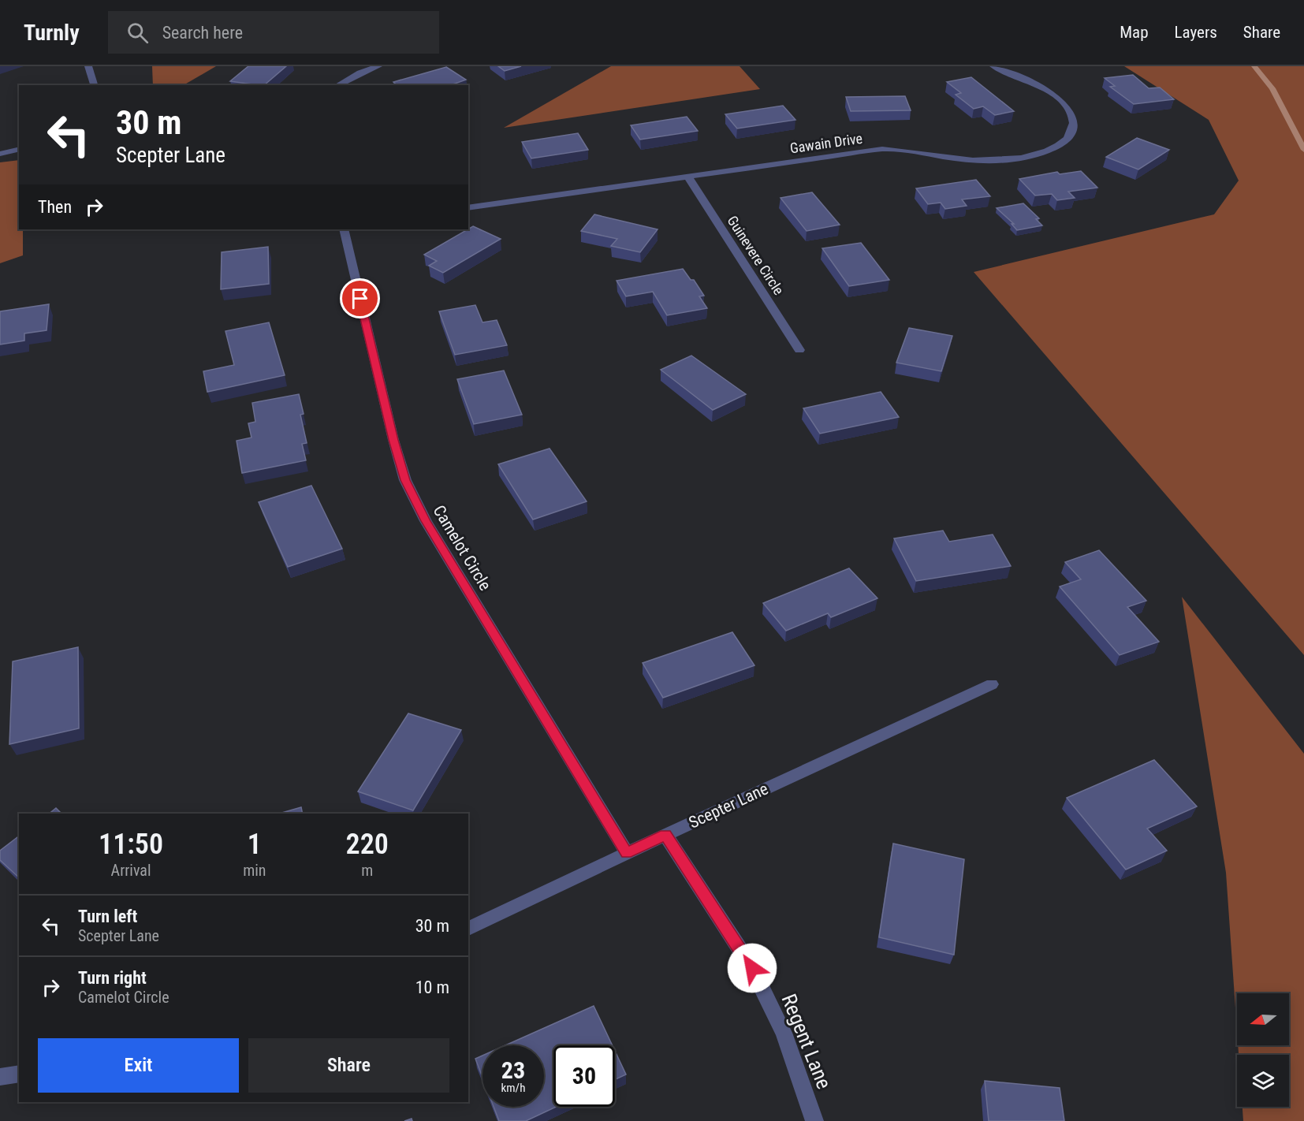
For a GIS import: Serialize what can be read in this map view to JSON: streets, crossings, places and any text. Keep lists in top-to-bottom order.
{
  "streets": {
    "street": [
      "Gawain Drive",
      "Guinevere Circle",
      "Camelot Circle",
      "Scepter Lane",
      "Regent Lane"
    ]
  },
  "crossings": [
    ["Gawain Drive", "Guinevere Circle"],
    ["Camelot Circle", "Scepter Lane"],
    ["Scepter Lane", "Regent Lane"]
  ],
  "north": "left",
  "page": {
    "header": "Turnly",
    "search": "Search here",
    "nav": ["Map", "Layers", "Share"],
    "turn": ["30 m", "Scepter Lane"],
    "then": "Then",
    "eta": [
      "11:50",
      "Arrival",
      "1",
      "min",
      "220",
      "m"
    ],
    "list": [
      {
        "name": "Turn left",
        "note": "Scepter Lane",
        "value": "30 m"
      },
      {
        "name": "Turn right",
        "note": "Camelot Circle",
        "value": "10 m"
      }
    ],
    "buttons": ["Exit", "Share"],
    "speed": "23 km/h",
    "limit": "30"
  }
}
